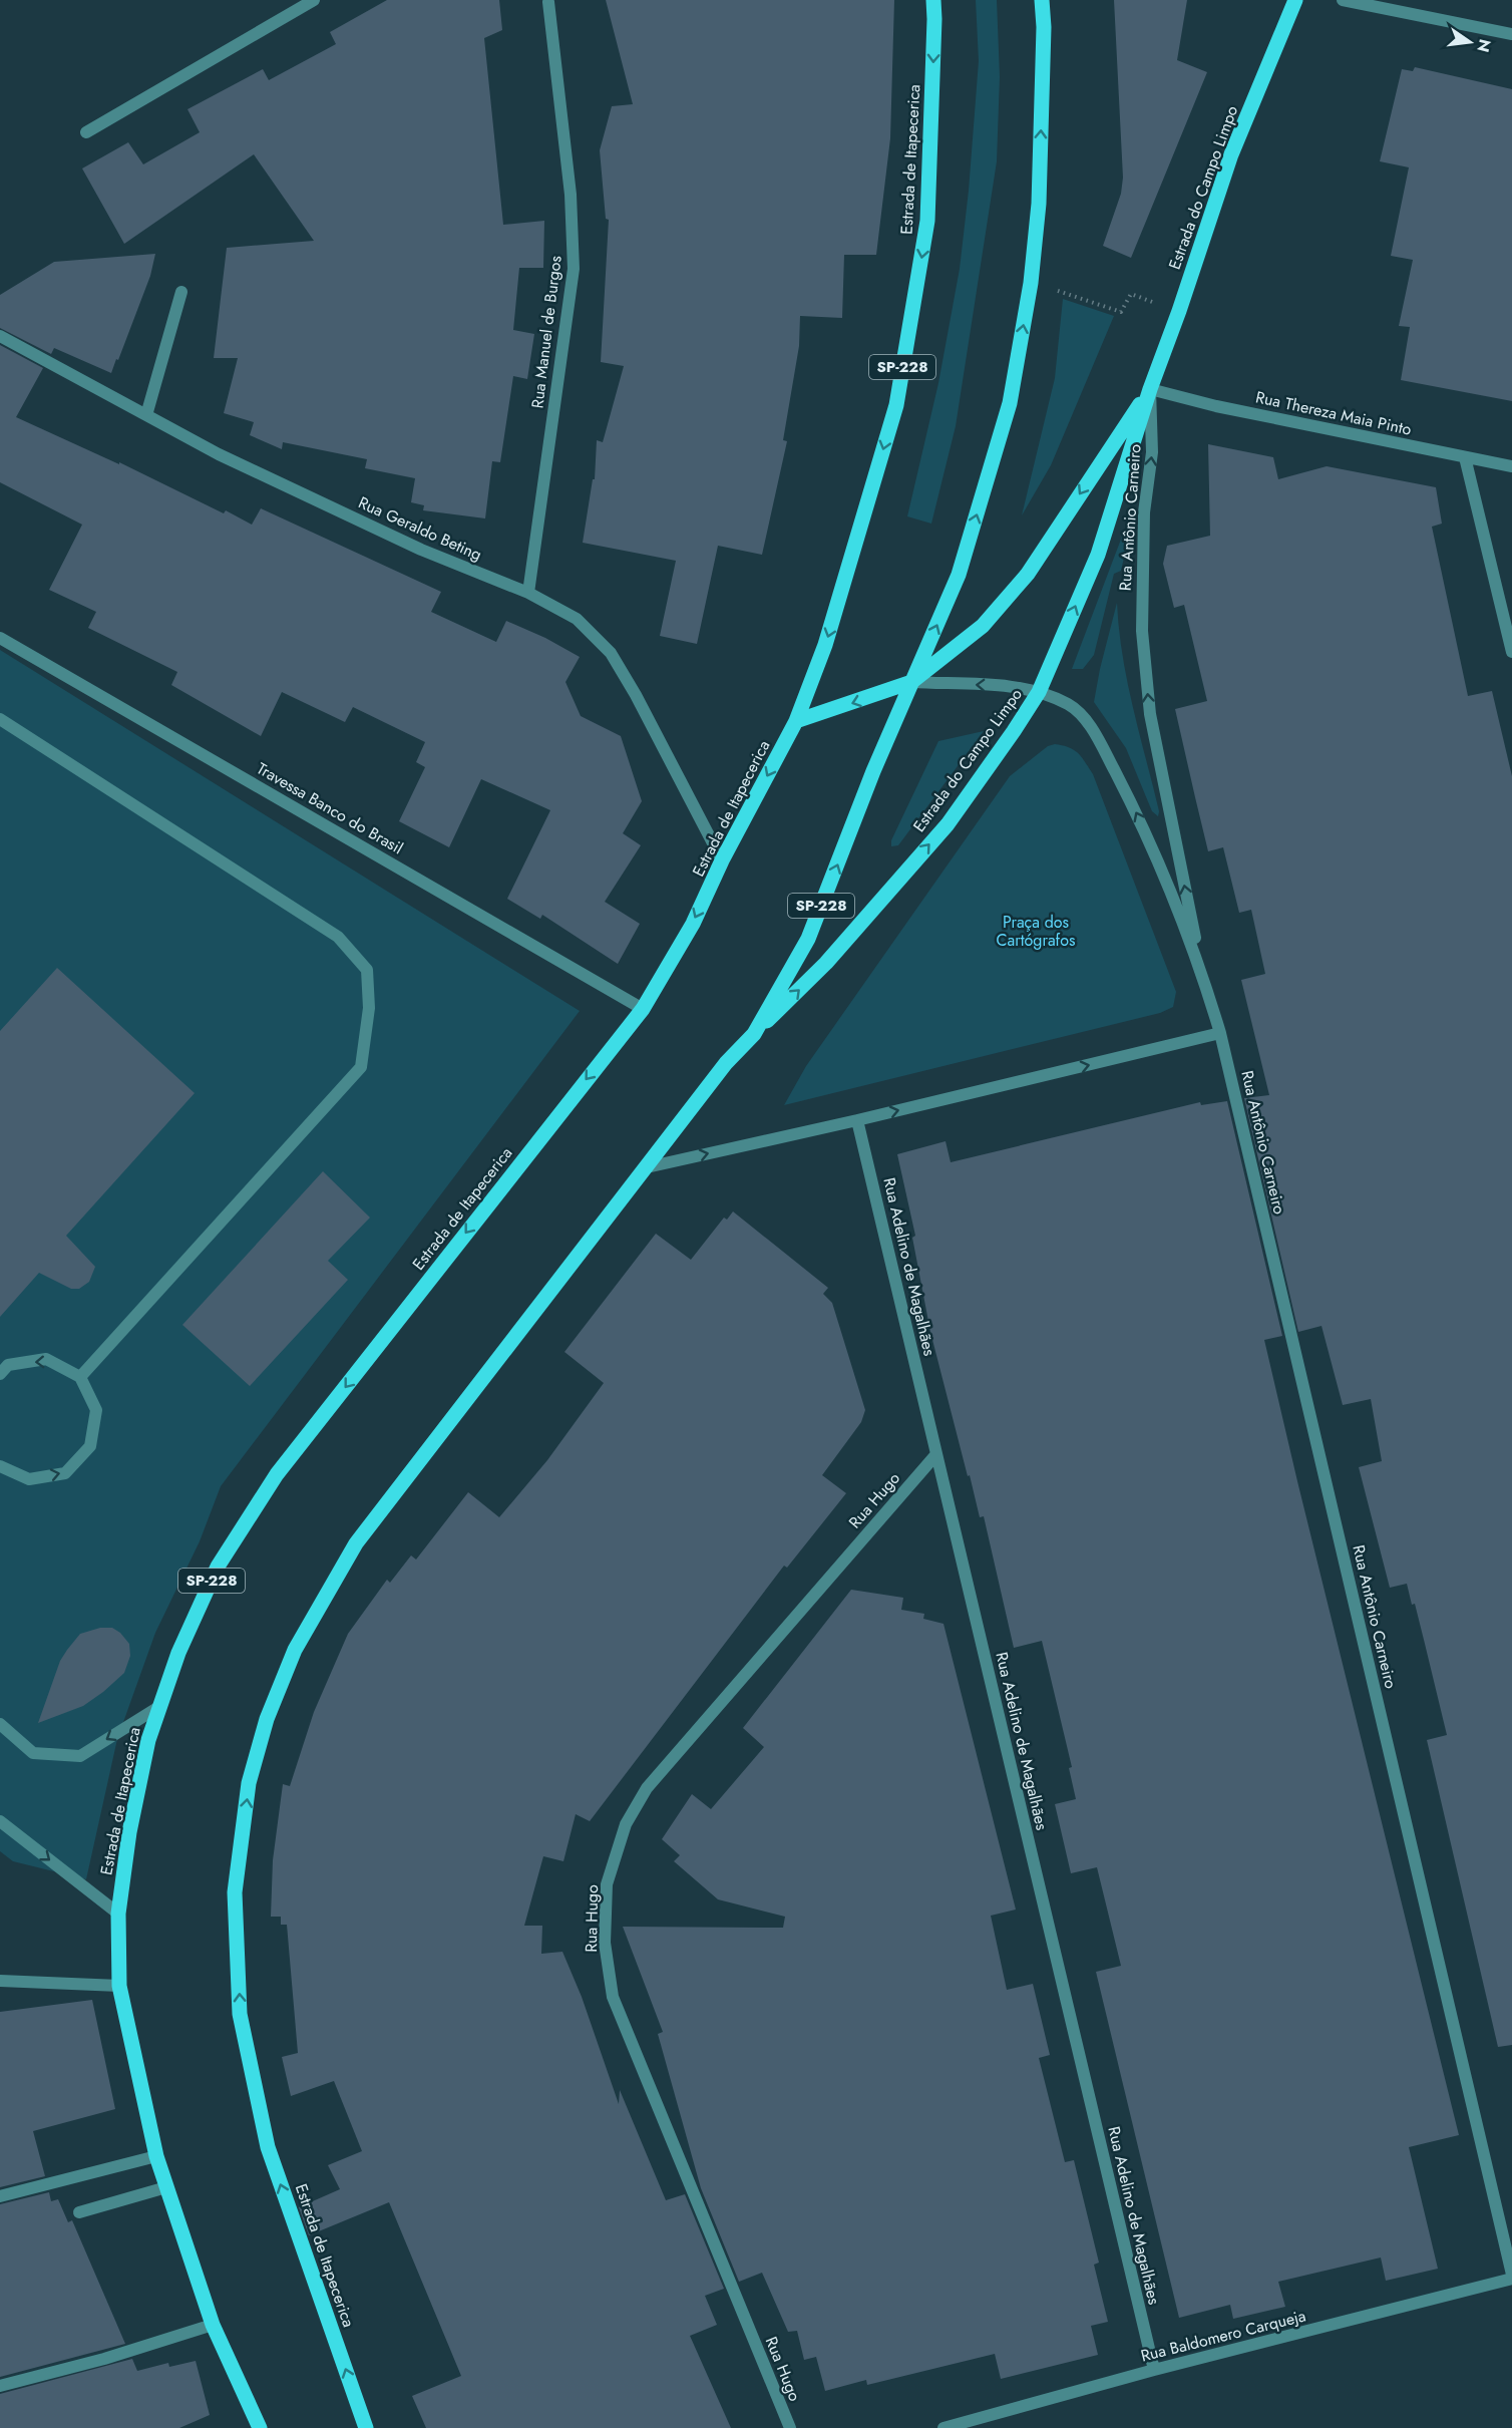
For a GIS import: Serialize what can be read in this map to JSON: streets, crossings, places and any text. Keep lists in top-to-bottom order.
{
  "streets": {
    "main road": ["Estrada de Itapecerica", "Estrada do Campo Limpo", "SP-228"],
    "street": [
      "Rua Manuel de Burgos",
      "Rua Thereza Maia Pinto",
      "Rua Antônio Carneiro",
      "Rua Geraldo Beting",
      "Travessa Banco do Brasil",
      "Rua Adelino de Magalhães",
      "Rua Hugo",
      "Rua Baldomero Carqueja"
    ]
  },
  "crossings": [
    ["Estrada de Itapecerica", "Estrada do Campo Limpo"],
    ["Estrada de Itapecerica", "Rua Antônio Carneiro"],
    ["Estrada de Itapecerica", "Rua Geraldo Beting"],
    ["Estrada de Itapecerica", "Travessa Banco do Brasil"],
    ["Estrada do Campo Limpo", "Rua Thereza Maia Pinto"],
    ["Estrada do Campo Limpo", "Rua Antônio Carneiro"],
    ["Rua Manuel de Burgos", "Rua Geraldo Beting"],
    ["Rua Thereza Maia Pinto", "Rua Antônio Carneiro"],
    ["Rua Antônio Carneiro", "Rua Baldomero Carqueja"],
    ["Rua Adelino de Magalhães", "Rua Hugo"],
    ["Rua Adelino de Magalhães", "Rua Baldomero Carqueja"]
  ],
  "one_way": ["Rua Antônio Carneiro"],
  "parks": ["Praça dos Cartógrafos"],
  "north": "right"
}
